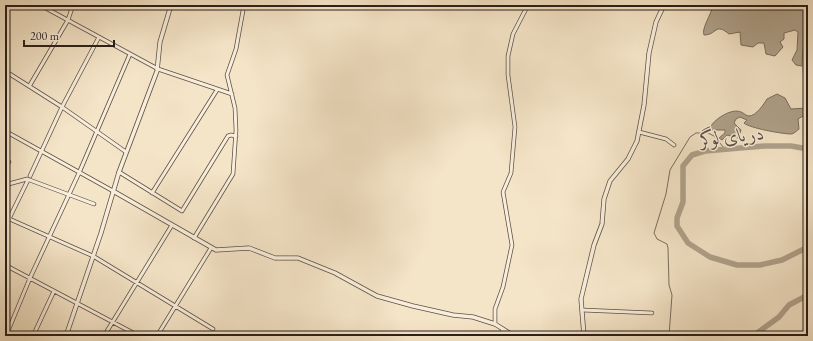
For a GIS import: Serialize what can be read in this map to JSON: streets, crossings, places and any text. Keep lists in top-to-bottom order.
{
  "water": ["دریای لوگر"],
  "scale_bar": "200 m"
}
